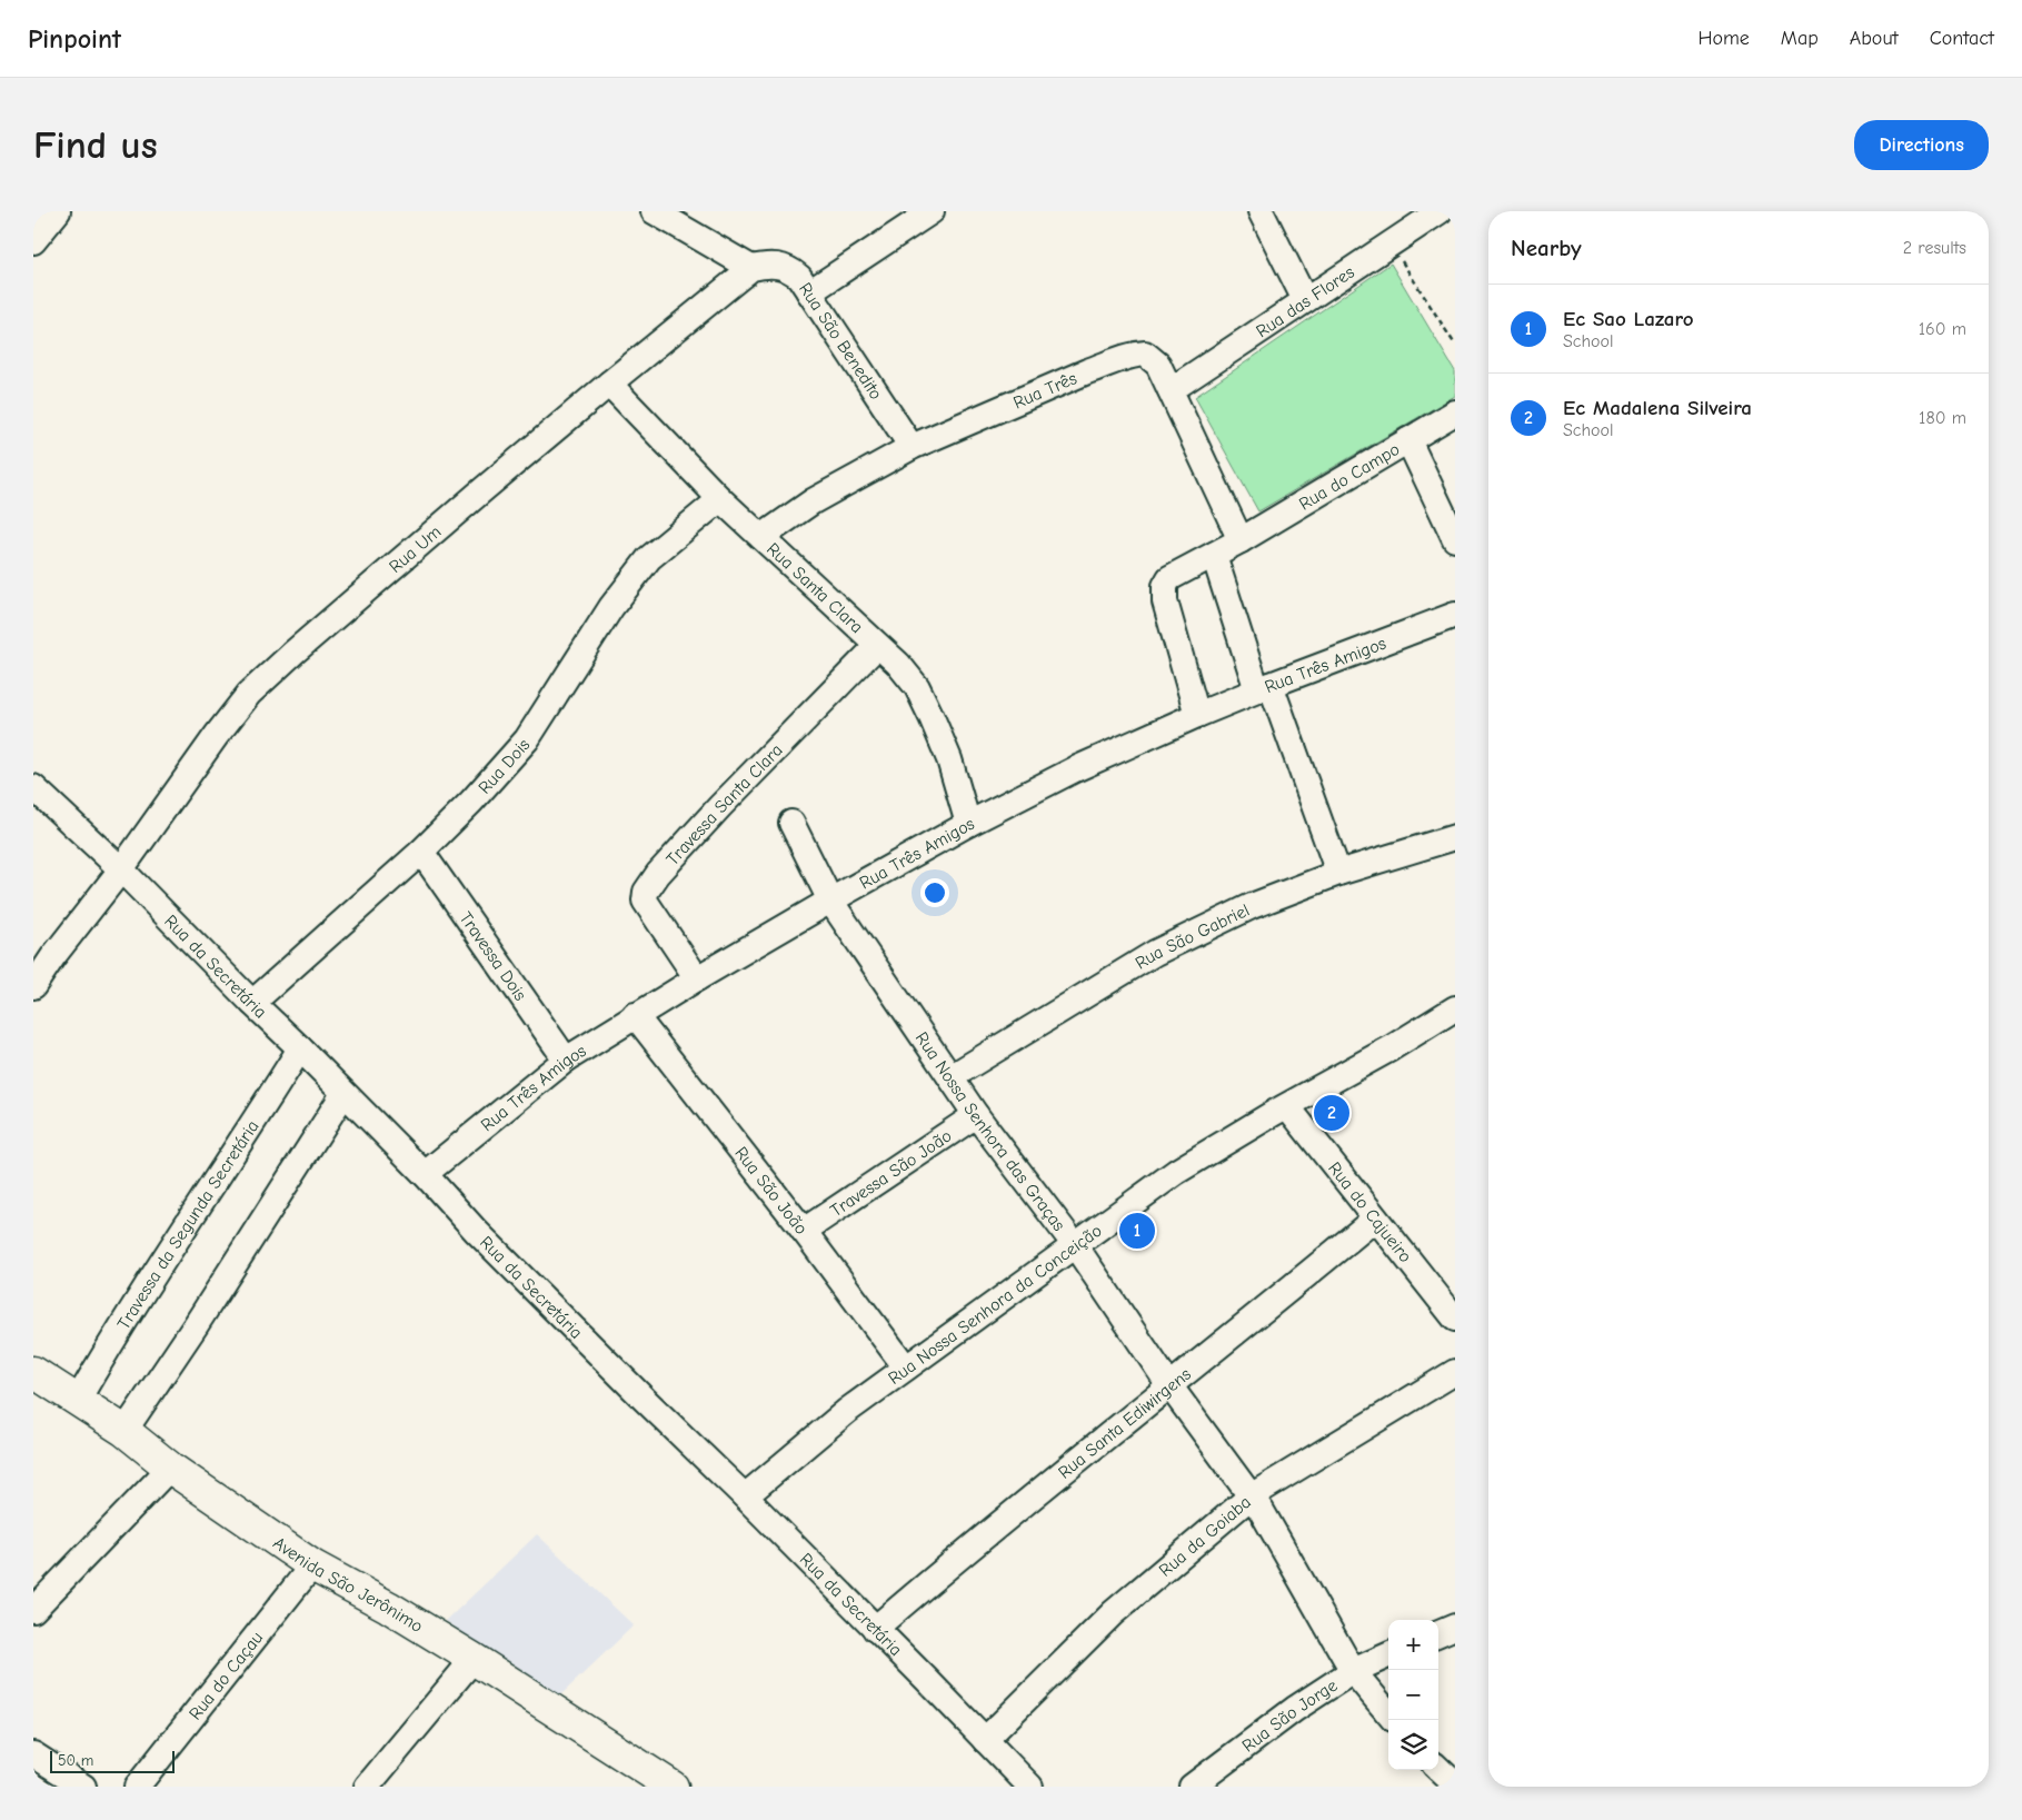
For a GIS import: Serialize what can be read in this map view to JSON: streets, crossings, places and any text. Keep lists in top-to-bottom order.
{
  "streets": {
    "main road": ["Avenida São Jerônimo"],
    "street": [
      "Rua das Flores",
      "Rua São Benedito",
      "Rua Três",
      "Rua do Campo",
      "Rua Um",
      "Rua Santa Clara",
      "Rua Três Amigos",
      "Rua Dois",
      "Travessa Santa Clara",
      "Rua São Gabriel",
      "Travessa Dois",
      "Rua da Secretária",
      "Rua Nossa Senhora das Graças",
      "Travessa São João",
      "Rua São João",
      "Rua do Cajueiro",
      "Travessa da Segunda Secretária",
      "Rua Nossa Senhora da Conceição",
      "Rua Santa Ediwirgens",
      "Rua da Goiaba",
      "Rua do Caçau",
      "Rua São Jorge"
    ]
  },
  "crossings": [
    ["Rua das Flores", "Rua Três"],
    ["Rua São Benedito", "Rua Três"],
    ["Rua São Benedito", "Rua Um"],
    ["Rua Três", "Rua do Campo"],
    ["Rua Três", "Rua Santa Clara"],
    ["Rua do Campo", "Rua Três Amigos"],
    ["Rua Um", "Rua Santa Clara"],
    ["Rua Um", "Rua da Secretária"],
    ["Rua Santa Clara", "Rua Três Amigos"],
    ["Rua Santa Clara", "Rua Dois"],
    ["Rua Santa Clara", "Travessa Santa Clara"],
    ["Rua Três Amigos", "Travessa Santa Clara"],
    ["Rua Três Amigos", "Travessa Dois"],
    ["Rua Três Amigos", "Rua da Secretária"],
    ["Rua Três Amigos", "Rua Nossa Senhora das Graças"],
    ["Rua Três Amigos", "Rua São João"],
    ["Rua Dois", "Travessa Dois"],
    ["Rua Dois", "Rua da Secretária"],
    ["Rua São Gabriel", "Rua Nossa Senhora das Graças"],
    ["Rua da Secretária", "Travessa da Segunda Secretária"],
    ["Rua da Secretária", "Rua Nossa Senhora da Conceição"],
    ["Rua da Secretária", "Rua Santa Ediwirgens"],
    ["Rua da Secretária", "Rua da Goiaba"],
    ["Rua Nossa Senhora das Graças", "Travessa São João"],
    ["Rua Nossa Senhora das Graças", "Rua Nossa Senhora da Conceição"],
    ["Rua Nossa Senhora das Graças", "Rua Santa Ediwirgens"],
    ["Rua Nossa Senhora das Graças", "Rua da Goiaba"],
    ["Rua Nossa Senhora das Graças", "Rua São Jorge"],
    ["Travessa São João", "Rua São João"],
    ["Rua São João", "Rua Nossa Senhora da Conceição"],
    ["Rua do Cajueiro", "Rua Nossa Senhora da Conceição"],
    ["Rua do Cajueiro", "Rua Santa Ediwirgens"],
    ["Travessa da Segunda Secretária", "Avenida São Jerônimo"],
    ["Avenida São Jerônimo", "Rua do Caçau"]
  ],
  "scale_bar": "50 m",
  "page": {
    "header": "Pinpoint",
    "nav": [
      "Home",
      "Map",
      "About",
      "Contact"
    ],
    "buttons": "Directions",
    "title": "Find us",
    "heading": ["Nearby", "2 results"],
    "list": [
      {
        "mark": "1",
        "name": "Ec Sao Lazaro",
        "note": "School",
        "value": "160 m"
      },
      {
        "mark": "2",
        "name": "Ec Madalena Silveira",
        "note": "School",
        "value": "180 m"
      }
    ],
    "pins": ["2", "1"],
    "map_buttons": ["+", "−"],
    "scale": "50 m"
  }
}
